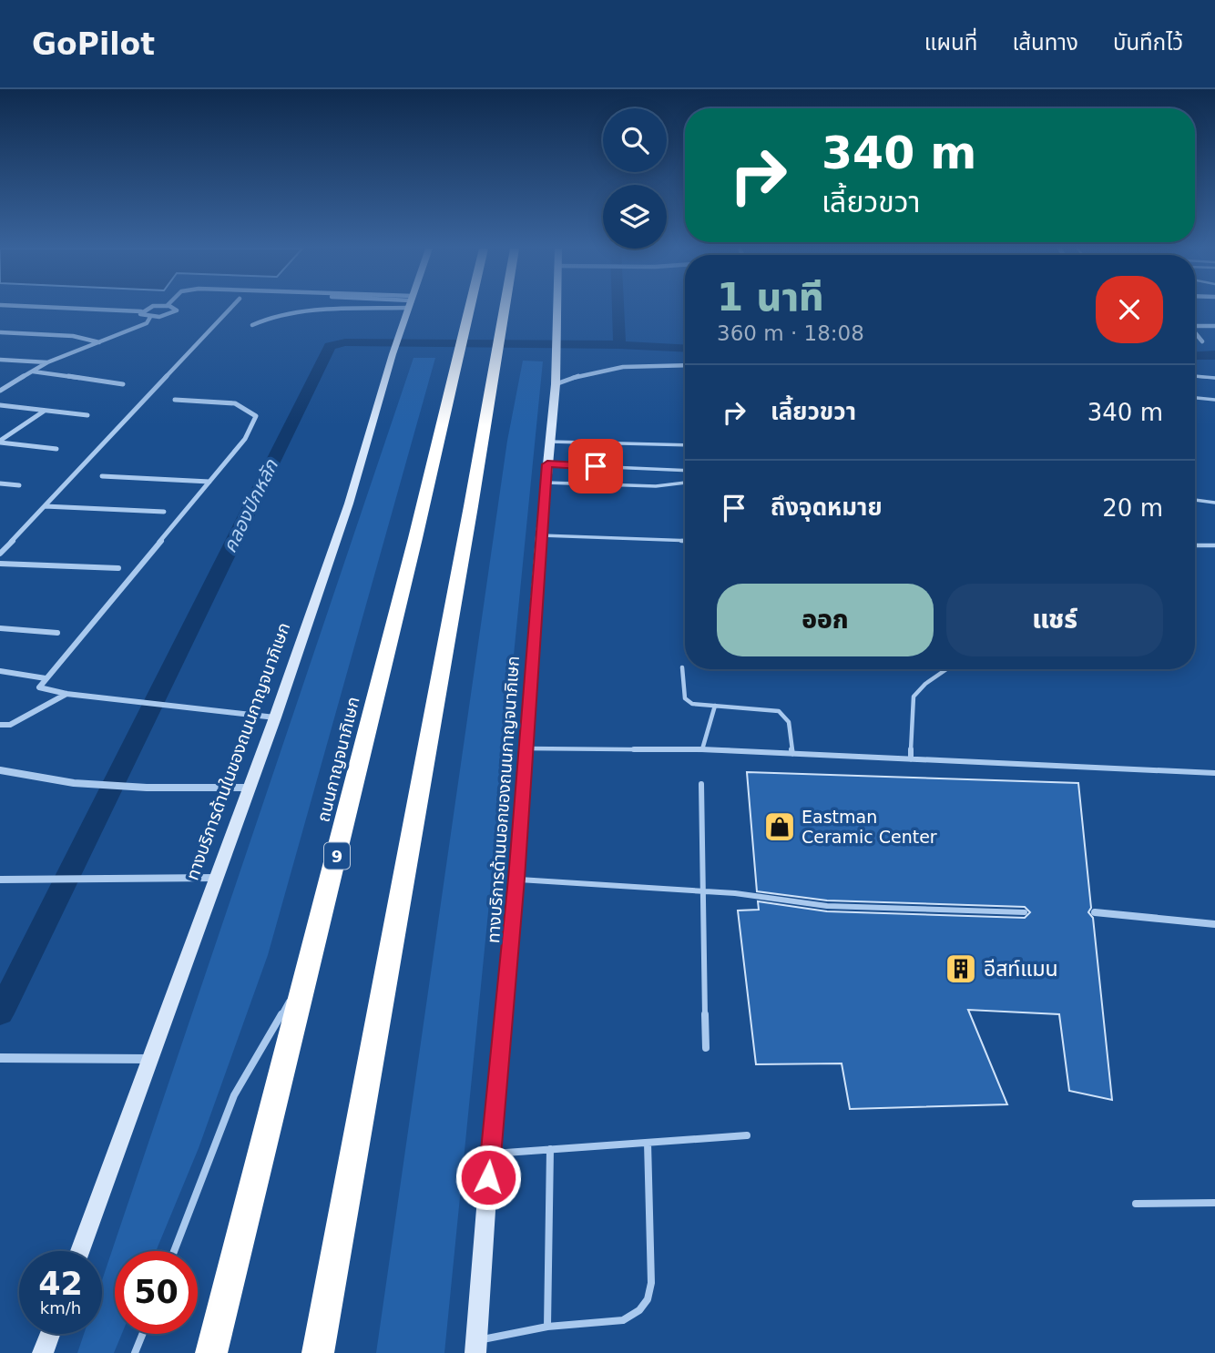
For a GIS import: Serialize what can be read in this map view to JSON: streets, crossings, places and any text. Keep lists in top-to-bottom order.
{
  "streets": {
    "highway": ["ถนนกาญจนาภิเษก", "9"],
    "main road": ["ทางบริการด้านในของถนนกาญจนาภิเษก", "ทางบริการด้านนอกของถนนกาญจนาภิเษก"]
  },
  "water": ["คลองปักหลัก"],
  "places": {
    "shop": ["Eastman Ceramic Center"],
    "building": ["อีสท์แมน"]
  },
  "page": {
    "header": "GoPilot",
    "nav": ["แผนที่", "เส้นทาง", "บันทึกไว้"],
    "turn": ["340 m", "เลี้ยวขวา"],
    "heading": ["1 นาที", "360 m · 18:08"],
    "list": [
      {
        "name": "เลี้ยวขวา",
        "value": "340 m"
      },
      {
        "name": "ถึงจุดหมาย",
        "value": "20 m"
      }
    ],
    "buttons": ["ออก", "แชร์"],
    "speed": "42 km/h",
    "limit": "50"
  }
}
